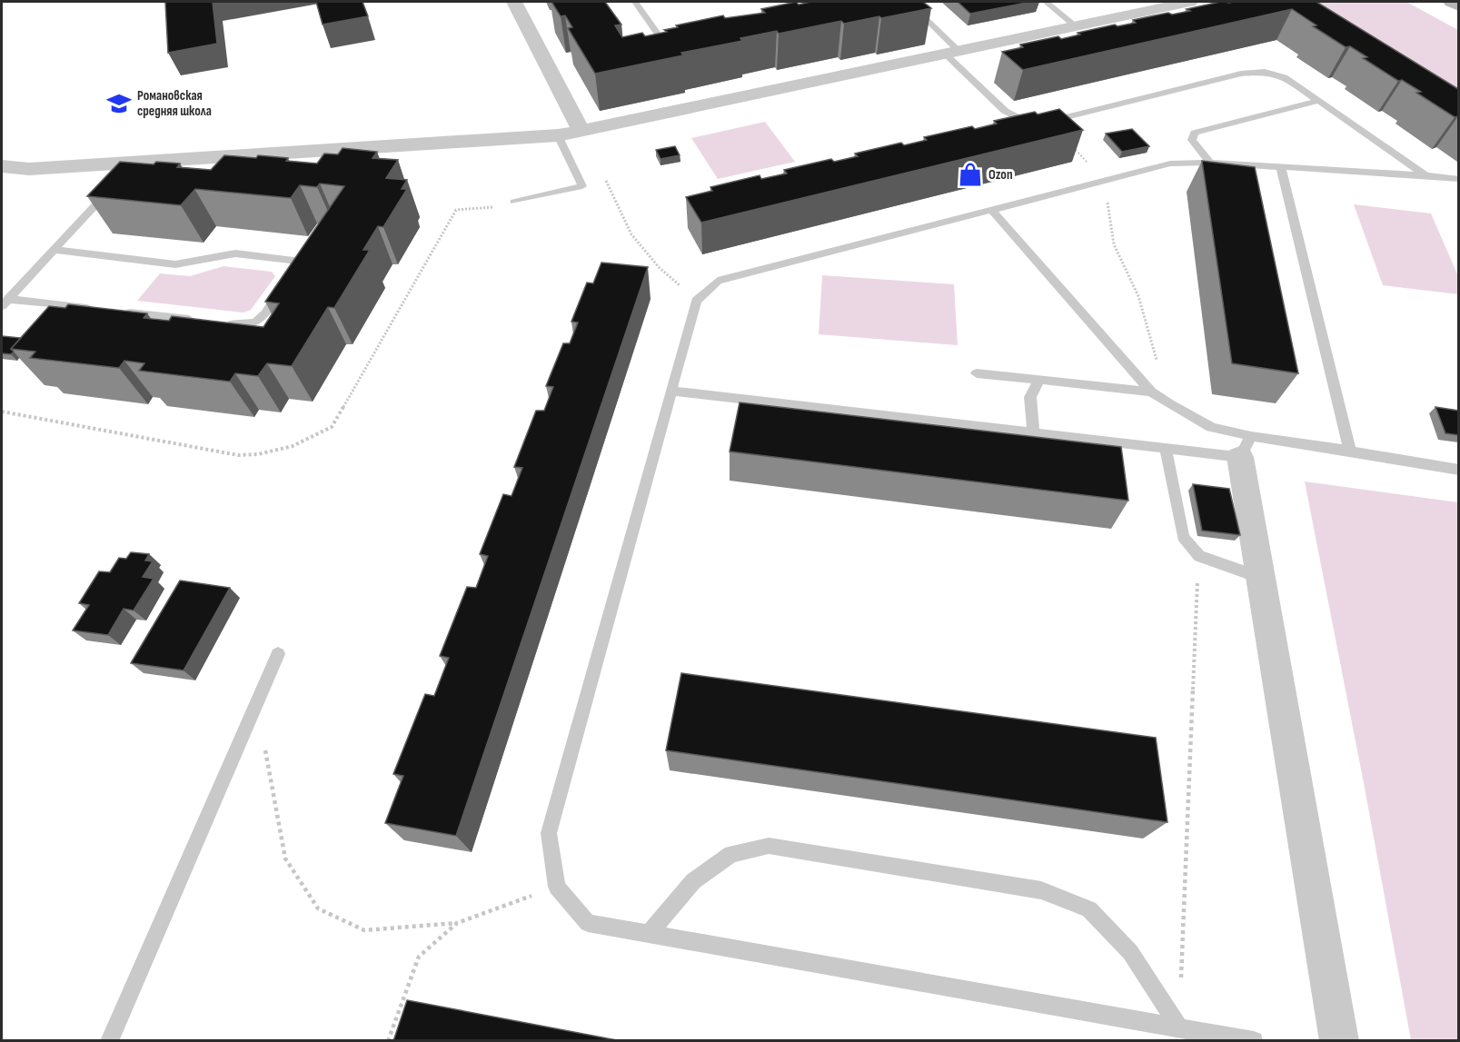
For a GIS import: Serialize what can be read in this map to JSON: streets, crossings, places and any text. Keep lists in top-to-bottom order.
{
  "places": {
    "school or university": ["Романовская средняя школа"],
    "shop": ["Ozon"]
  }
}
